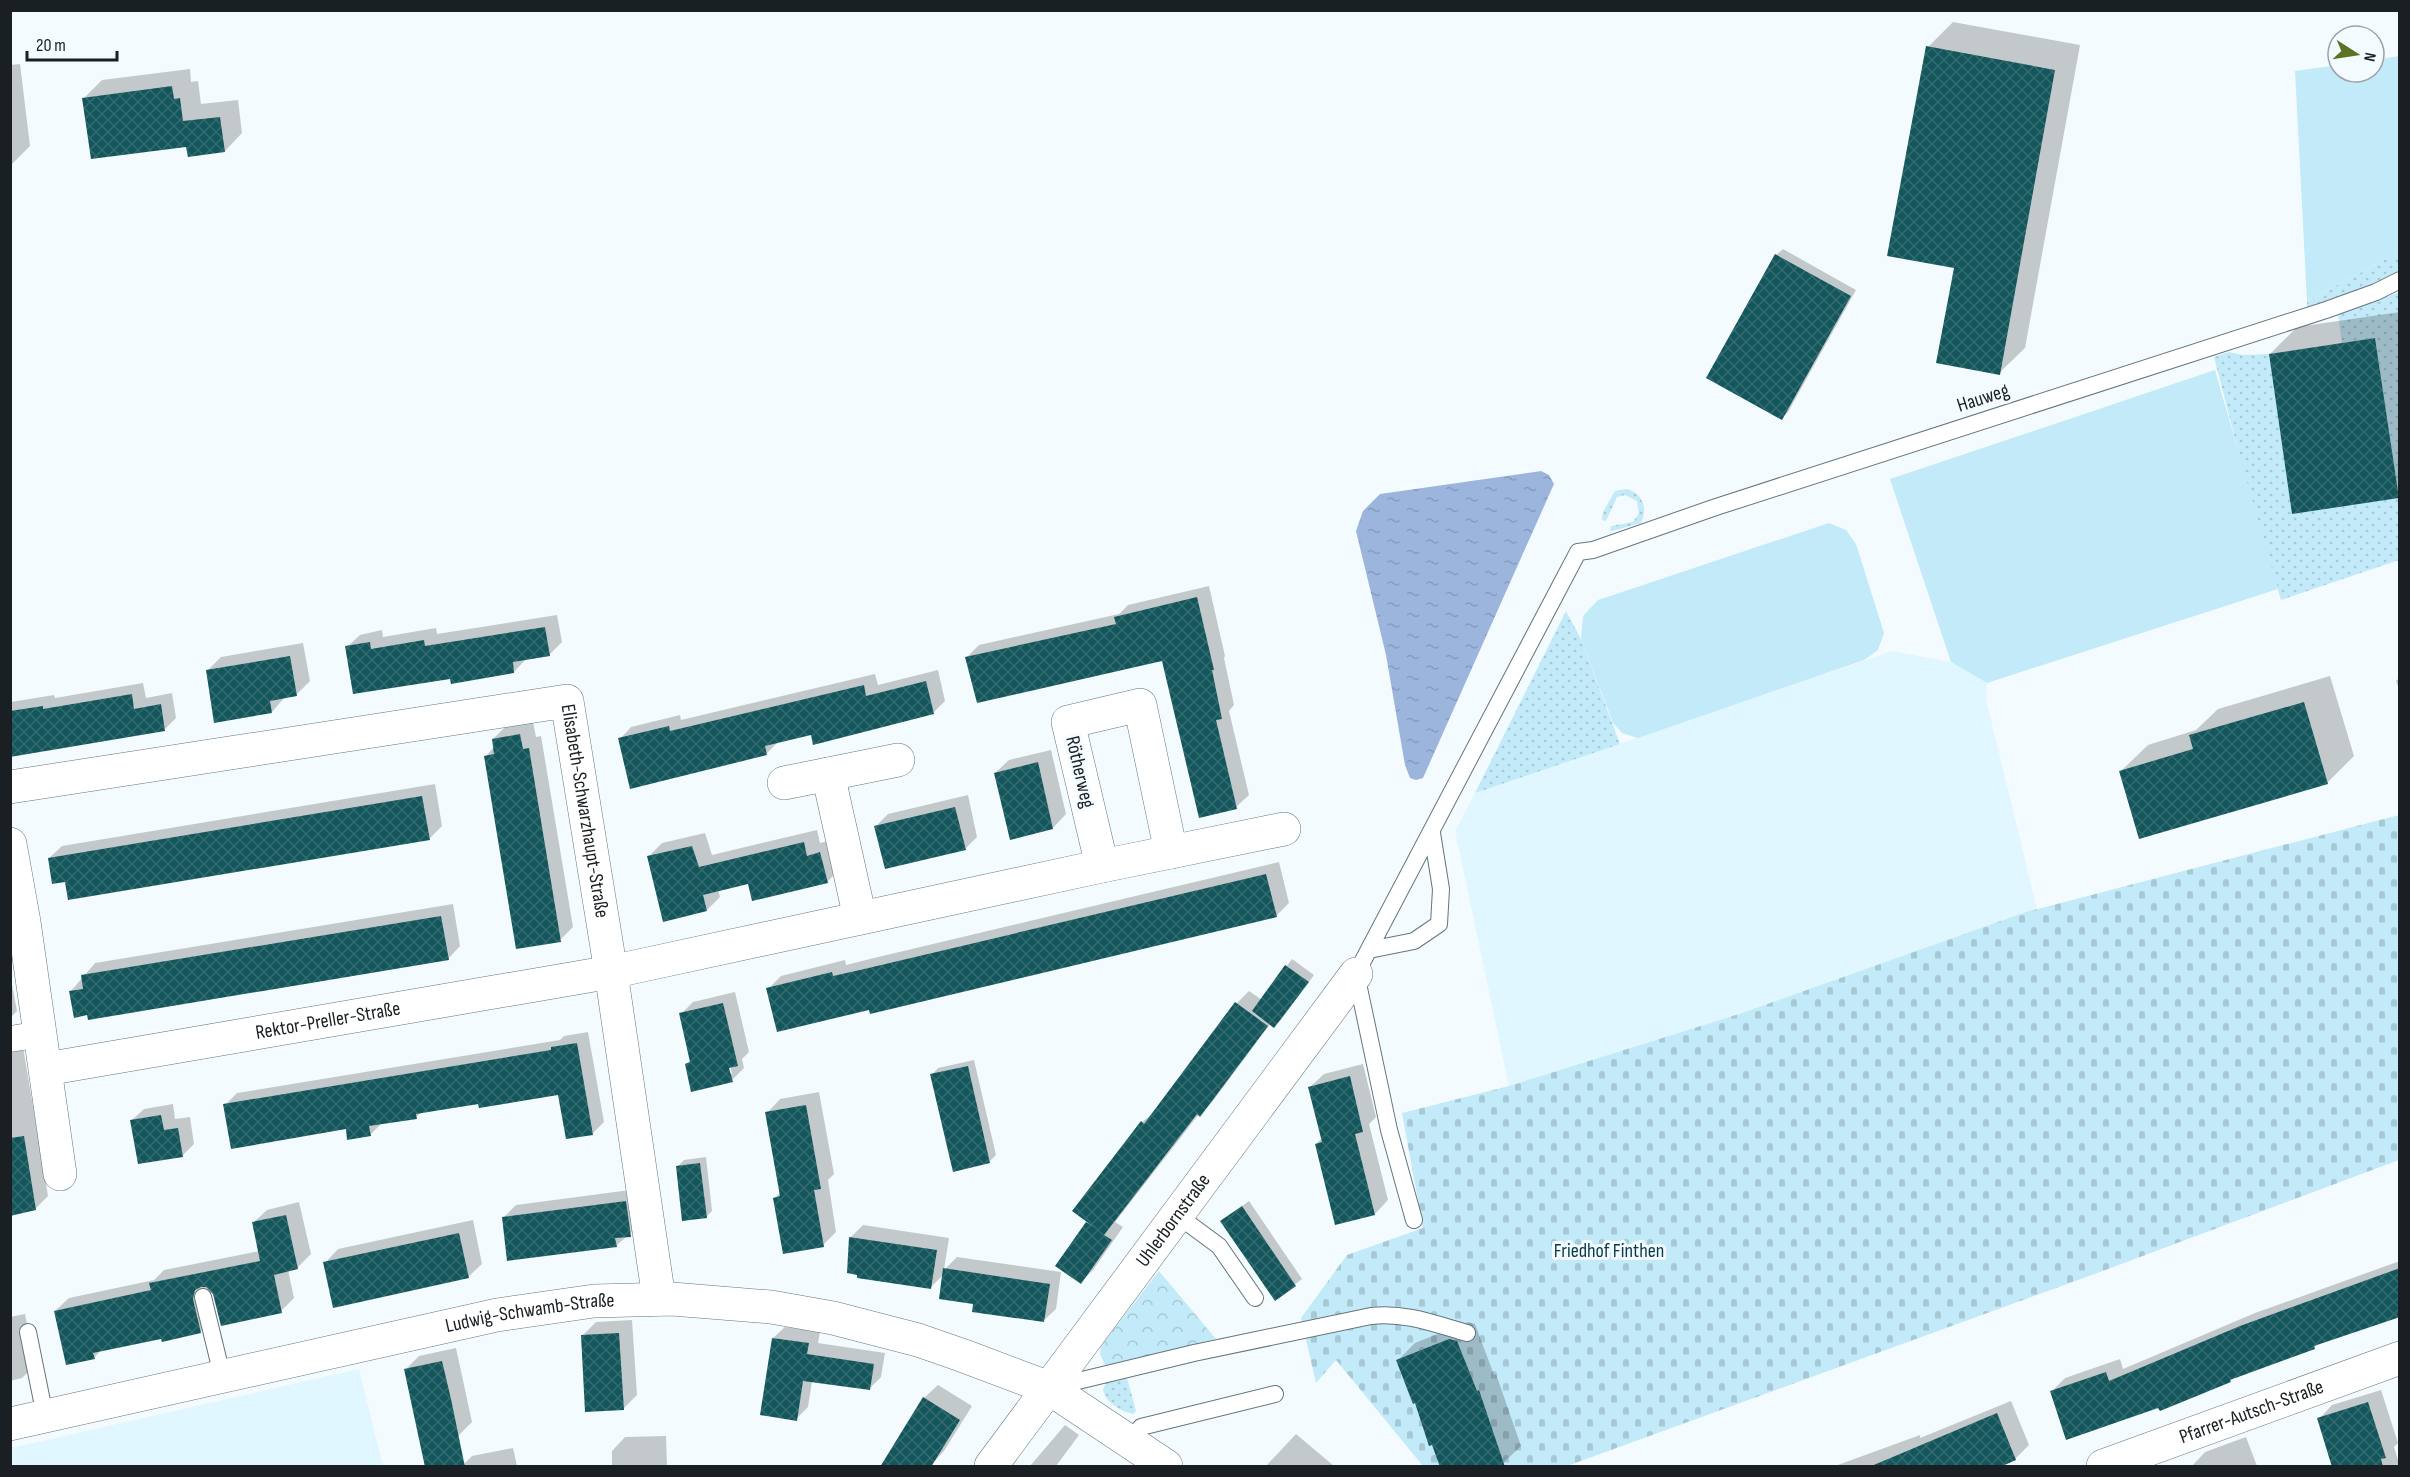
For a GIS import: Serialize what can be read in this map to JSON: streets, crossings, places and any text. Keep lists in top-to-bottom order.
{
  "streets": {
    "street": [
      "Rötherweg",
      "Elisabeth-Schwarzhaupt-Straße",
      "Rektor-Preller-Straße",
      "Uhlerbornstraße",
      "Ludwig-Schwamb-Straße",
      "Pfarrer-Autsch-Straße"
    ],
    "lane": ["Hauweg"]
  },
  "crossings": [
    ["Elisabeth-Schwarzhaupt-Straße", "Rektor-Preller-Straße"],
    ["Elisabeth-Schwarzhaupt-Straße", "Ludwig-Schwamb-Straße"],
    ["Uhlerbornstraße", "Ludwig-Schwamb-Straße"]
  ],
  "parks": ["Friedhof Finthen"],
  "scale_bar": "20 m",
  "north": "right"
}
